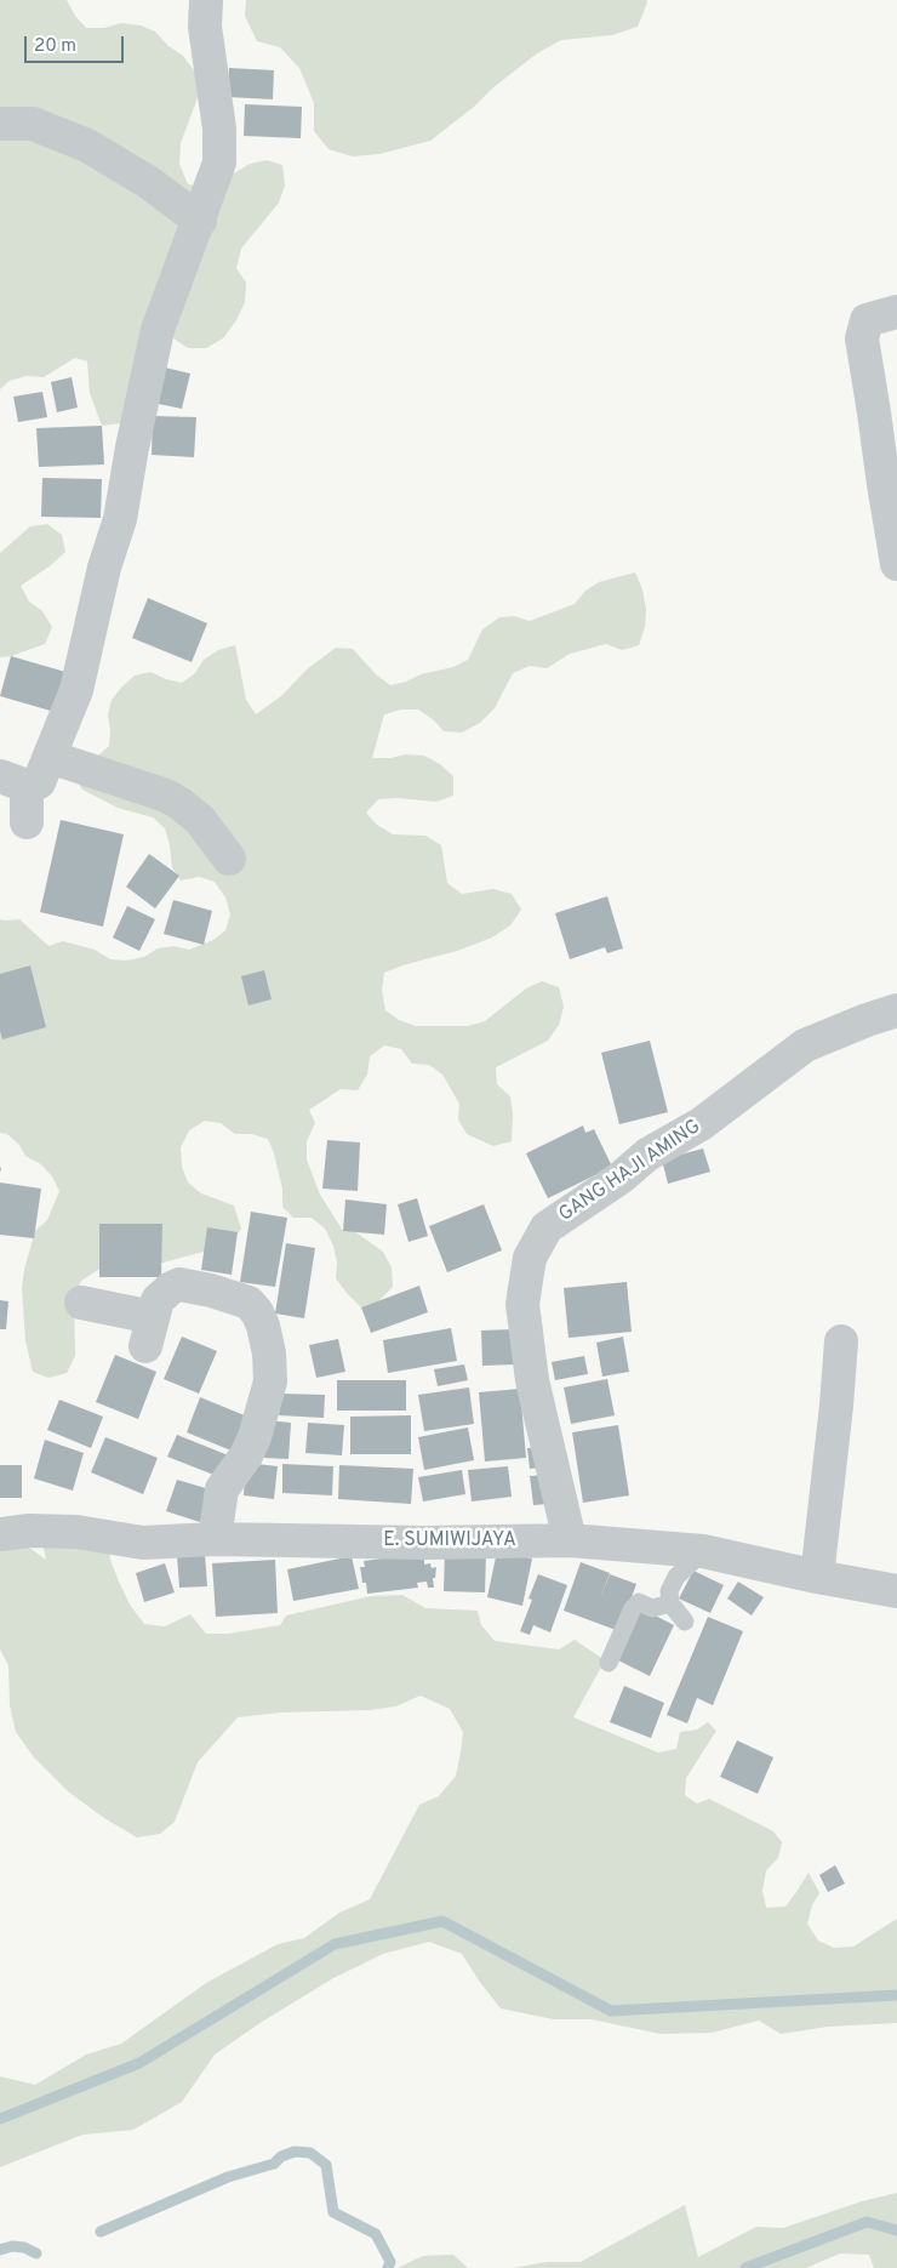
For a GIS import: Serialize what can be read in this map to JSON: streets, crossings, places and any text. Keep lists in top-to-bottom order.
{
  "streets": {
    "street": ["GANG HAJI AMING", "E. SUMIWIJAYA"]
  },
  "crossings": [
    ["GANG HAJI AMING", "E. SUMIWIJAYA"]
  ],
  "scale_bar": "20 m"
}
